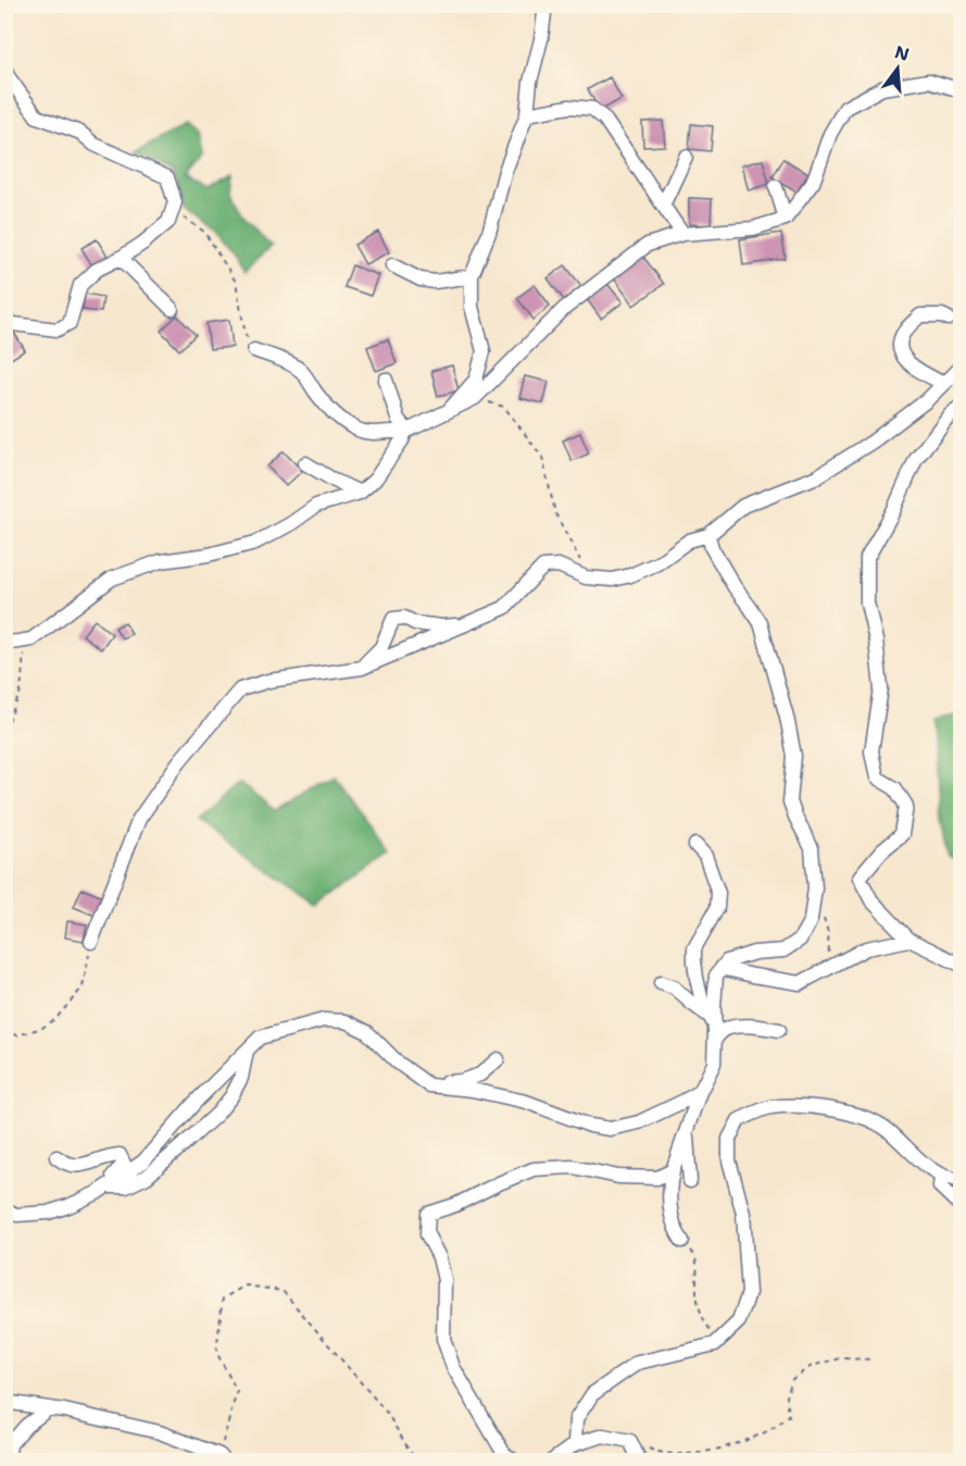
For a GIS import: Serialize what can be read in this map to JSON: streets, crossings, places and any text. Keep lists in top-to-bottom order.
{
  "north": "top"
}
